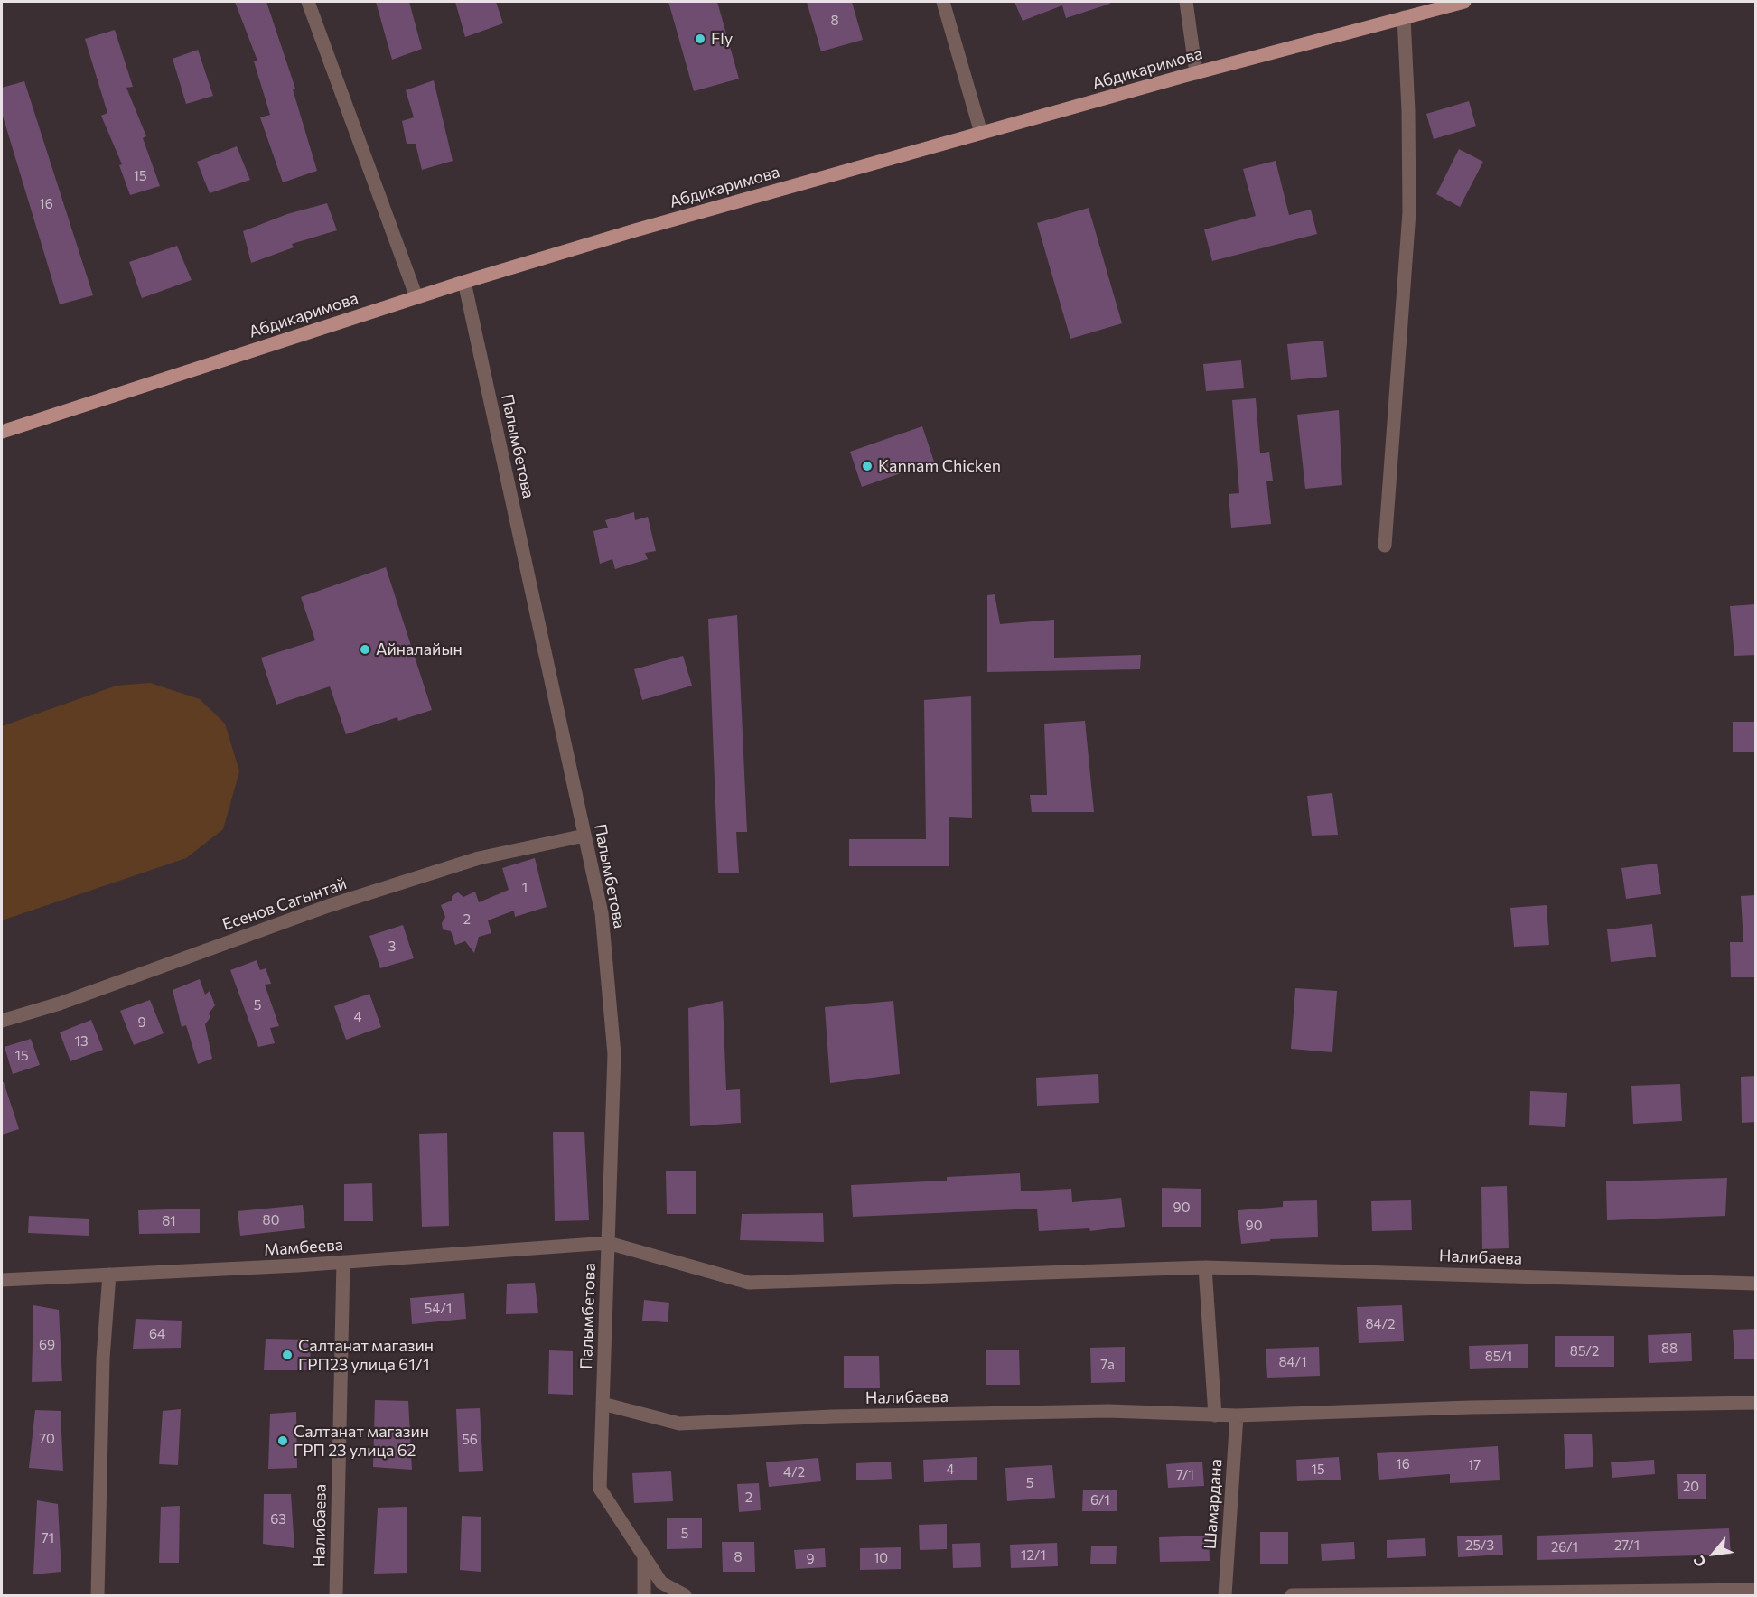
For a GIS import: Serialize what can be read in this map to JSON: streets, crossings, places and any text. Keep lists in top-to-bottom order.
{
  "streets": {
    "main road": ["Абдикаримова"],
    "street": [
      "Палымбетова",
      "Есенов Сагынтай",
      "Мамбеева",
      "Налибаева",
      "Шамардана"
    ]
  },
  "crossings": [
    ["Абдикаримова", "Палымбетова"],
    ["Палымбетова", "Есенов Сагынтай"],
    ["Палымбетова", "Мамбеева"],
    ["Палымбетова", "Налибаева"],
    ["Мамбеева", "Налибаева"],
    ["Налибаева", "Шамардана"]
  ],
  "places": [
    "Fly",
    "Kannam Chicken",
    "Айналайын",
    "Салтанат магазин ГРП23 улица 61/1",
    "Салтанат магазин ГРП 23 улица 62"
  ],
  "house_numbers": [
    "8",
    "15",
    "16",
    "1",
    "2",
    "3",
    "5",
    "4",
    "9",
    "13",
    "15",
    "90",
    "80",
    "81",
    "90",
    "54/1",
    "84/2",
    "64",
    "69",
    "88",
    "85/2",
    "85/1",
    "84/1",
    "7а",
    "70",
    "56",
    "16",
    "17",
    "4",
    "15",
    "4/2",
    "7/1",
    "5",
    "20",
    "2",
    "6/1",
    "63",
    "5",
    "71",
    "25/3",
    "27/1",
    "26/1",
    "12/1",
    "8",
    "10",
    "9"
  ],
  "north": "bottom left"
}
